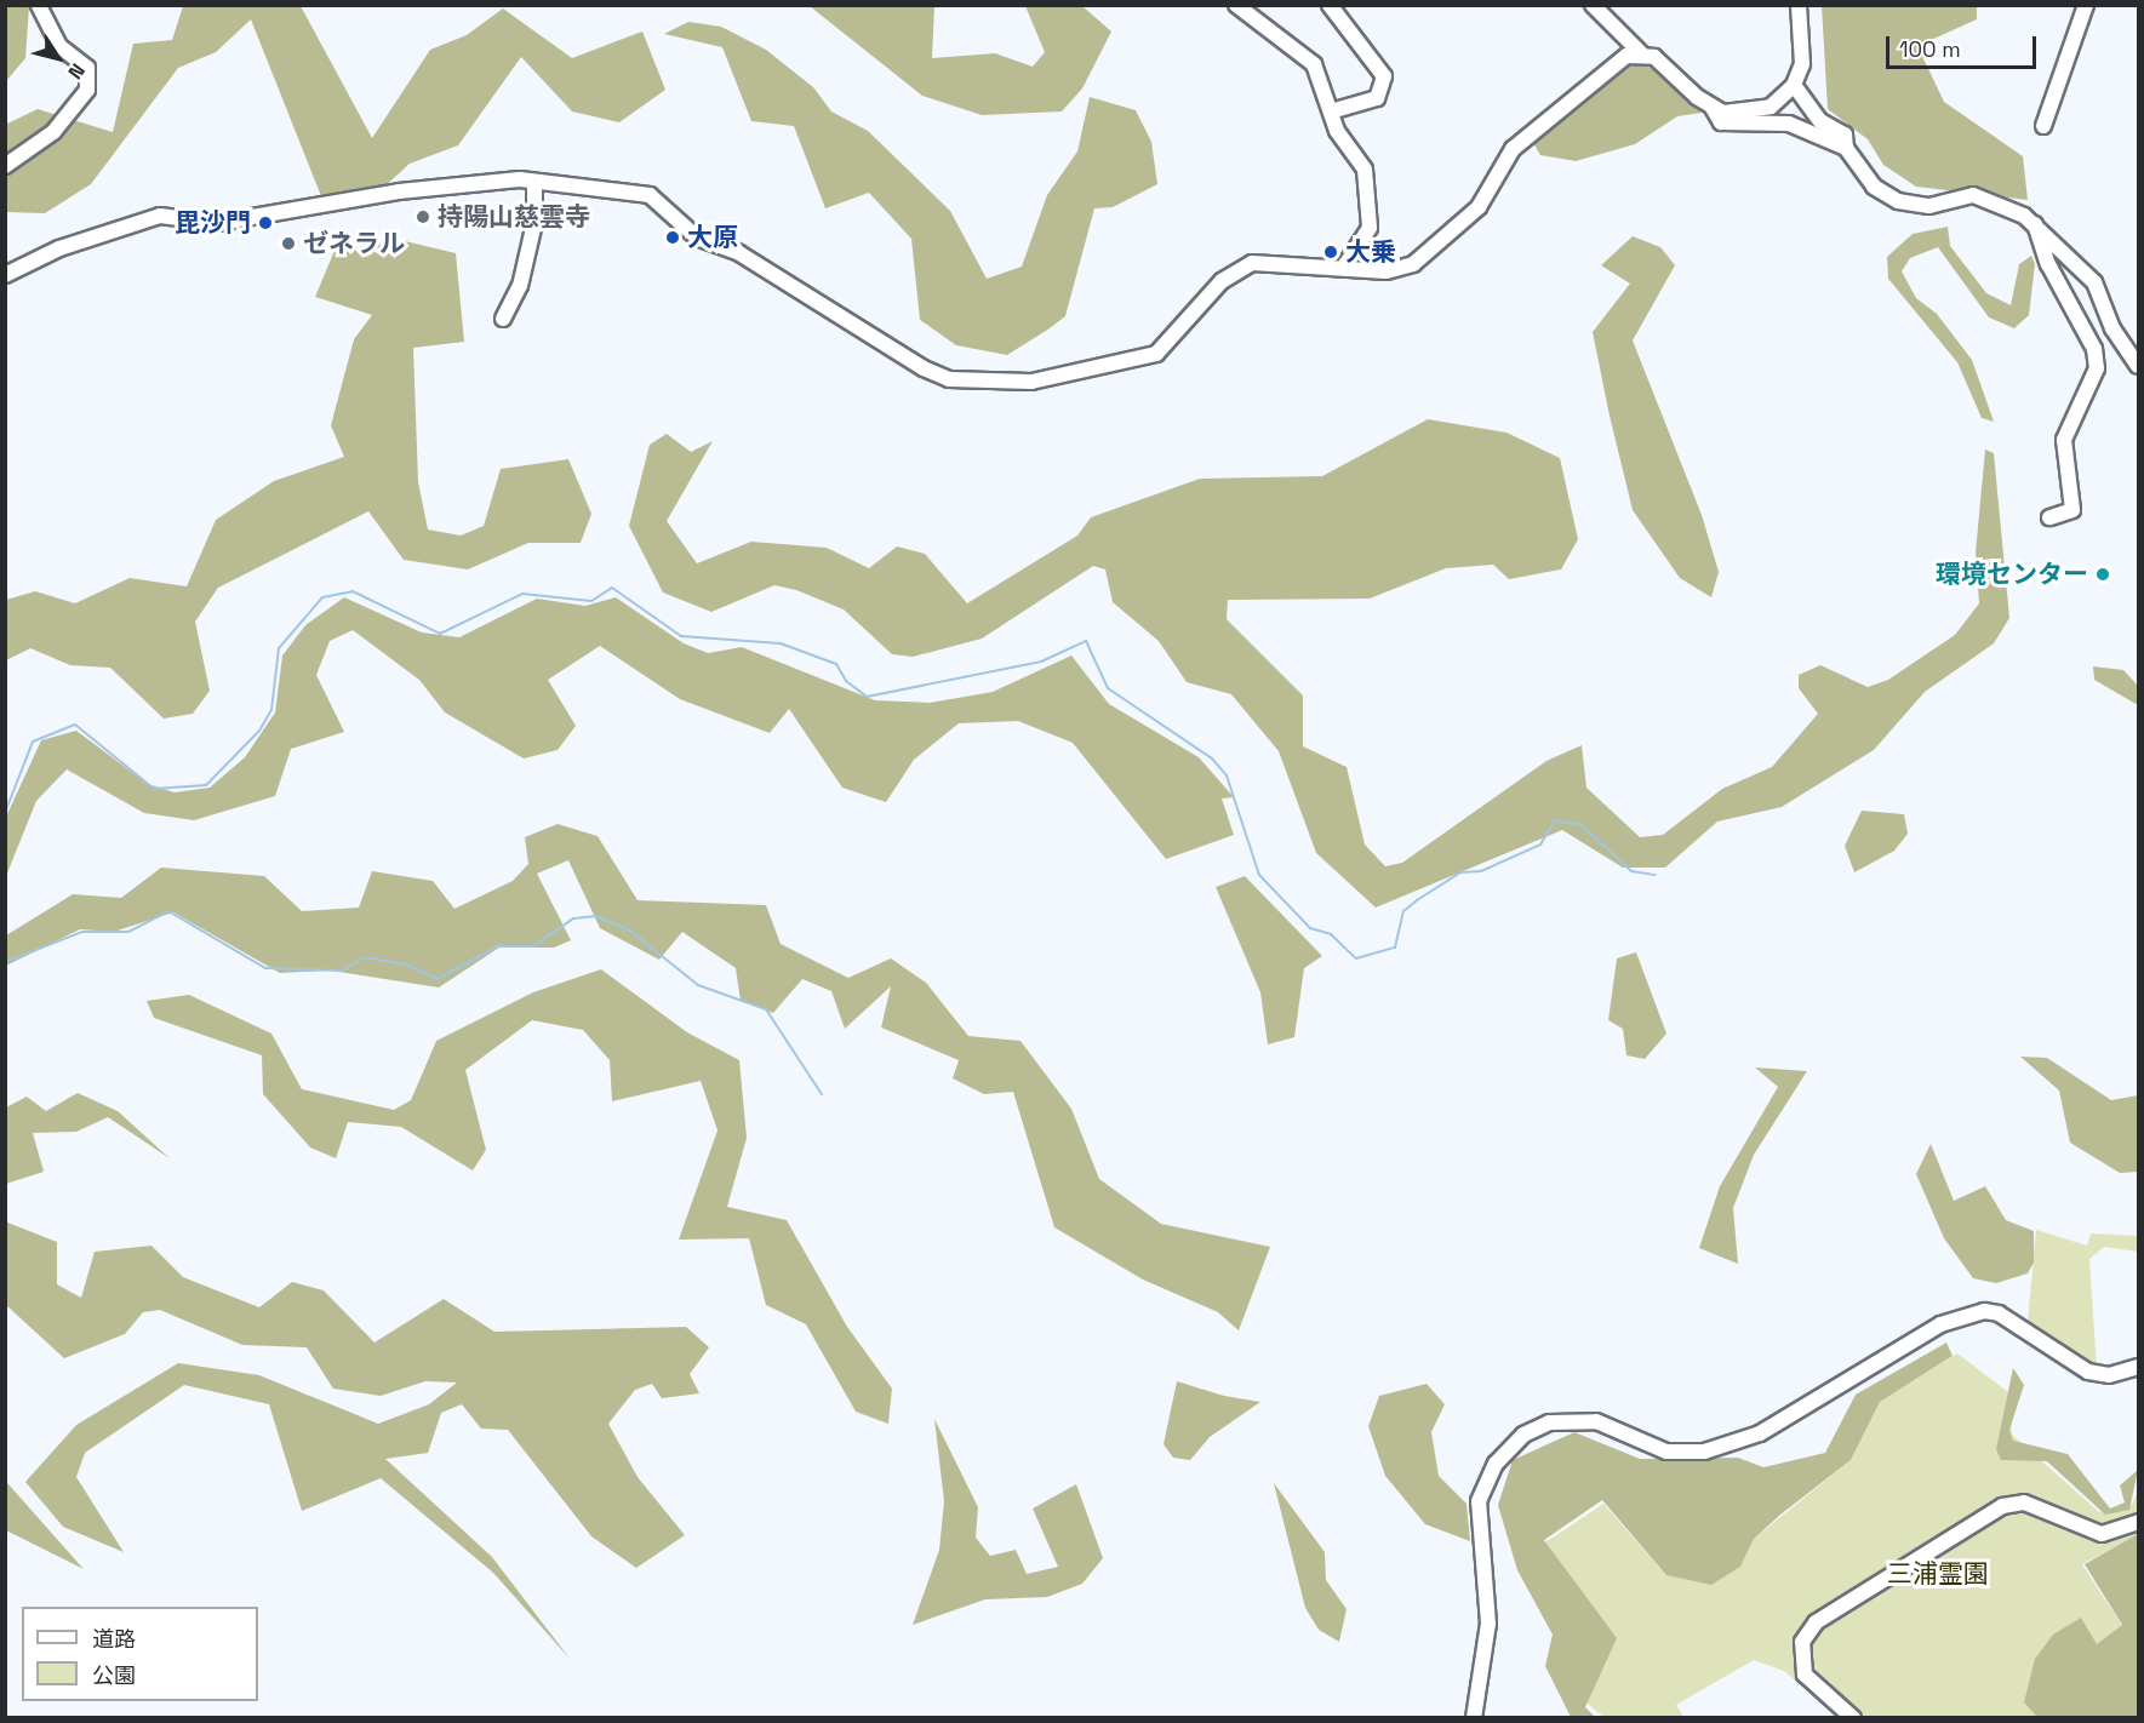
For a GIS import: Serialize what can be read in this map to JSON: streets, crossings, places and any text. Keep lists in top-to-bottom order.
{
  "parks": ["三浦霊園"],
  "places": [
    "持陽山慈雲寺",
    "毘沙門",
    "大原",
    "ゼネラル",
    "大乗",
    "環境センター"
  ],
  "legend": ["道路", "公園"],
  "scale_bar": "100 m",
  "north": "bottom right"
}
